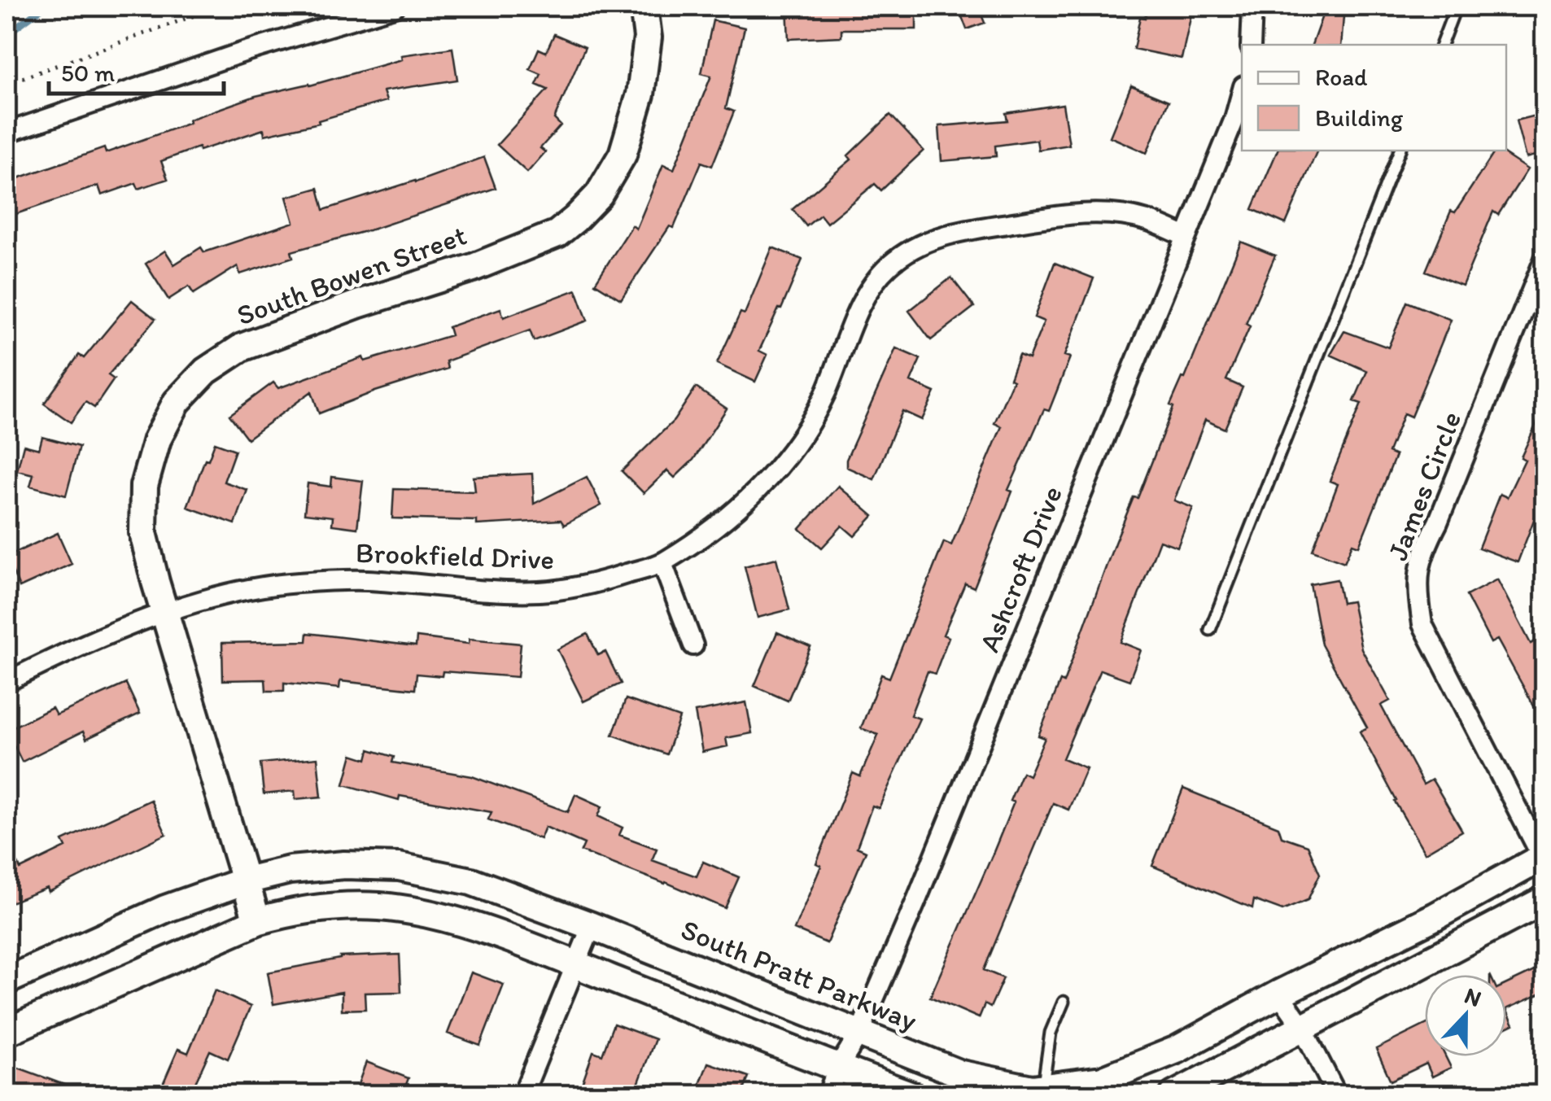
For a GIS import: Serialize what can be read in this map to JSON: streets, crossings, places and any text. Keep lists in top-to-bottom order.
{
  "streets": {
    "street": [
      "South Bowen Street",
      "James Circle",
      "Brookfield Drive",
      "Ashcroft Drive",
      "South Pratt Parkway"
    ]
  },
  "crossings": [
    ["South Bowen Street", "Brookfield Drive"],
    ["South Bowen Street", "South Pratt Parkway"],
    ["James Circle", "South Pratt Parkway"],
    ["Brookfield Drive", "Ashcroft Drive"],
    ["Ashcroft Drive", "South Pratt Parkway"]
  ],
  "legend": ["Road", "Building"],
  "scale_bar": "50 m",
  "north": "top"
}
